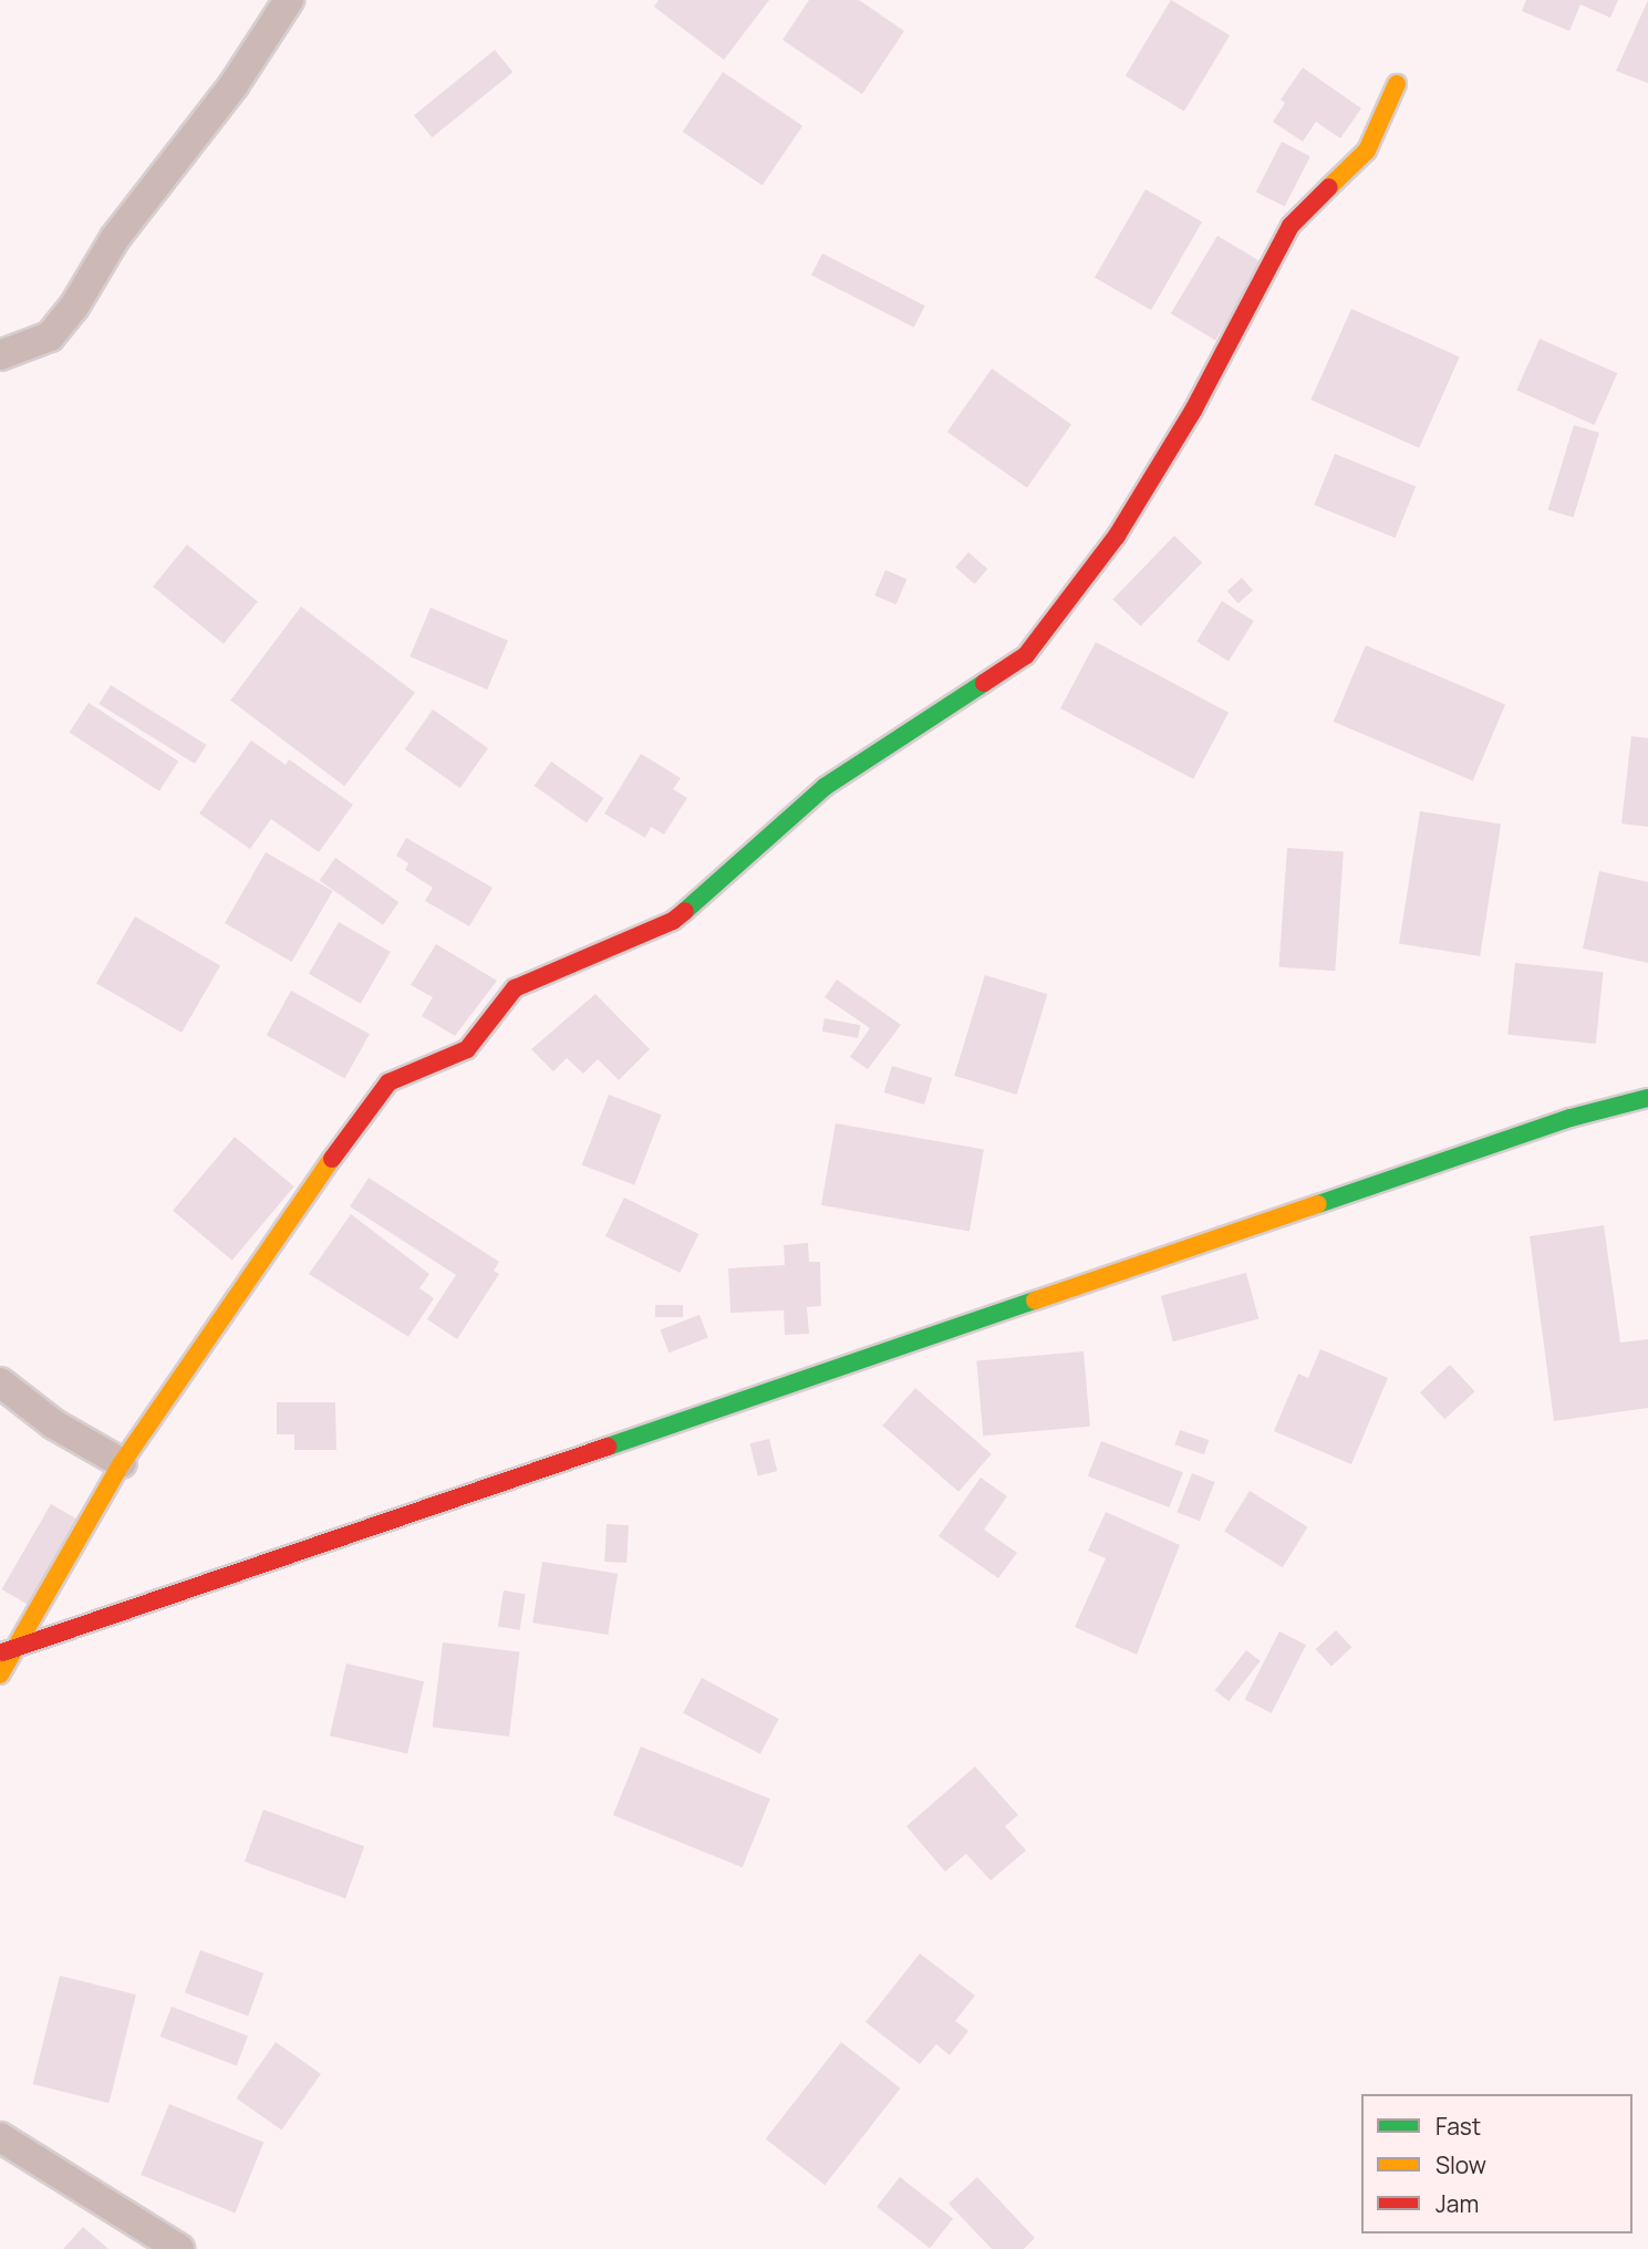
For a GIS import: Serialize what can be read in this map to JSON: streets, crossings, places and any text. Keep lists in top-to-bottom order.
{
  "legend": ["Fast", "Slow", "Jam"]
}
